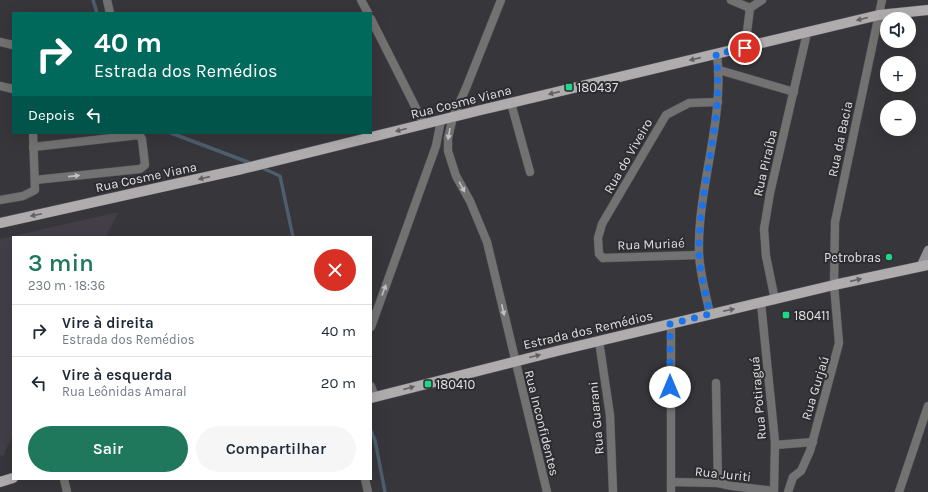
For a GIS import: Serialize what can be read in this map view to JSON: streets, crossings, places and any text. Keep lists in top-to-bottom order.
{
  "streets": {
    "main road": ["Rua Cosme Viana", "Estrada dos Remédios"],
    "street": [
      "Rua da Bacia",
      "Rua do Viveiro",
      "Rua Piraíba",
      "Rua Muriaé",
      "Rua Gurjaú",
      "Rua Potiraguá",
      "Rua Guarani",
      "Rua Inconfidentes",
      "Rua Juriti"
    ]
  },
  "crossings": [
    ["Rua Cosme Viana", "Rua da Bacia"],
    ["Rua Cosme Viana", "Rua Piraíba"],
    ["Rua Cosme Viana", "Rua Inconfidentes"],
    ["Rua da Bacia", "Estrada dos Remédios"],
    ["Rua da Bacia", "Rua Gurjaú"],
    ["Rua do Viveiro", "Rua Muriaé"],
    ["Rua Piraíba", "Estrada dos Remédios"],
    ["Estrada dos Remédios", "Rua Gurjaú"],
    ["Estrada dos Remédios", "Rua Potiraguá"],
    ["Estrada dos Remédios", "Rua Guarani"],
    ["Estrada dos Remédios", "Rua Inconfidentes"],
    ["Rua Potiraguá", "Rua Juriti"]
  ],
  "one_way": ["Rua Cosme Viana", "Estrada dos Remédios", "Rua Inconfidentes"],
  "places": {
    "transit": ["180437", "180411", "180410"],
    "other": ["Petrobras"]
  },
  "page": {
    "map_buttons": ["+", "−"],
    "turn": ["40 m", "Estrada dos Remédios"],
    "then": "Depois",
    "heading": ["3 min", "230 m · 18:36"],
    "list": [
      {
        "name": "Vire à direita",
        "note": "Estrada dos Remédios",
        "value": "40 m"
      },
      {
        "name": "Vire à esquerda",
        "note": "Rua Leônidas Amaral",
        "value": "20 m"
      }
    ],
    "buttons": ["Sair", "Compartilhar"]
  }
}
